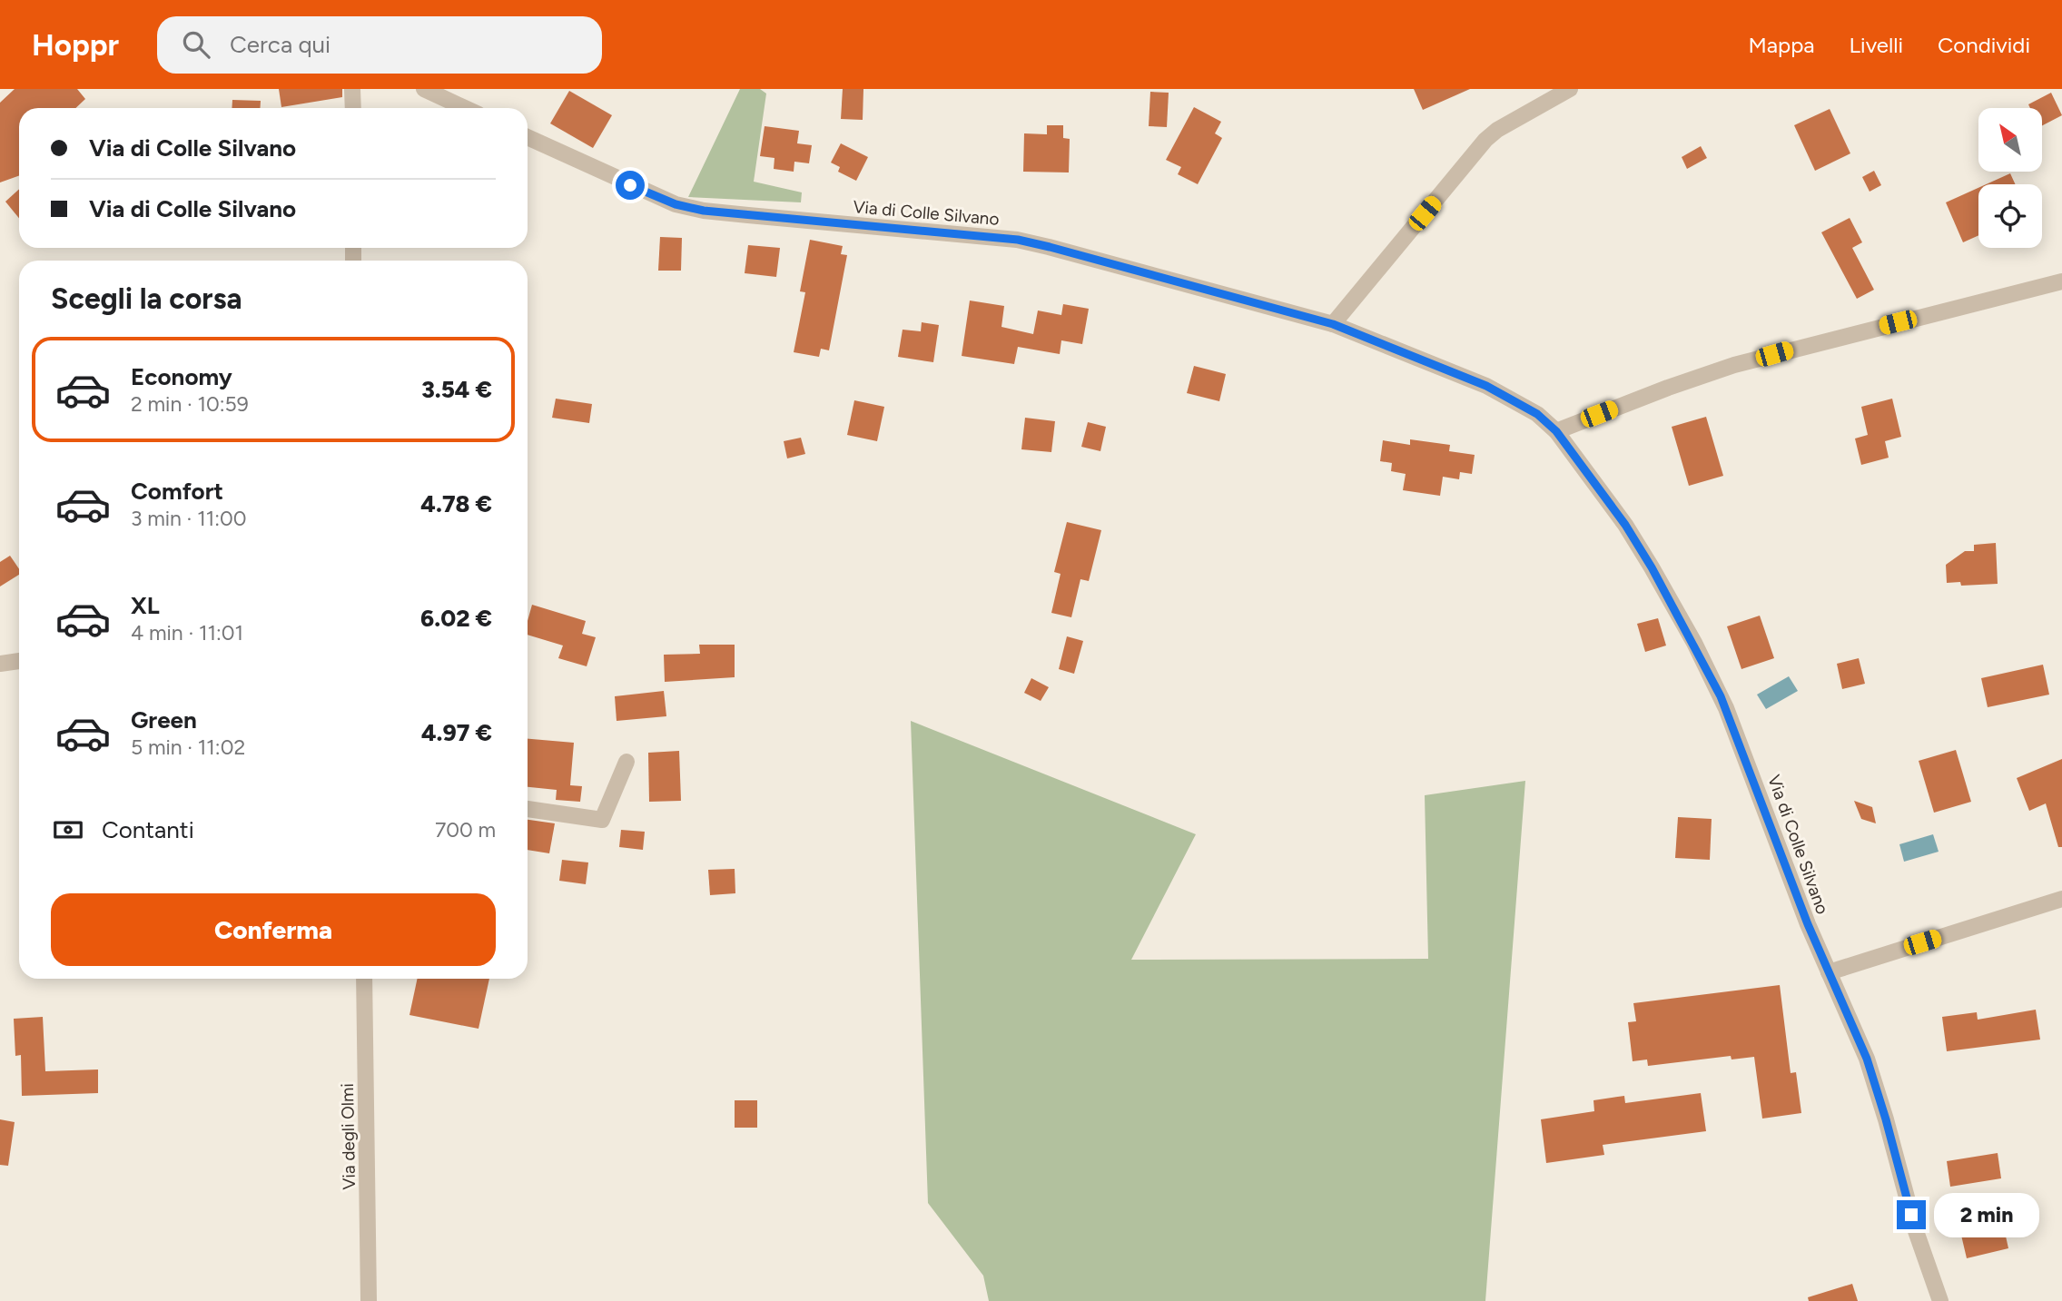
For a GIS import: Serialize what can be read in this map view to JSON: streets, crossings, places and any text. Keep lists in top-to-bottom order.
{
  "streets": {
    "street": ["Via di Colle Silvano", "Via degli Olmi"]
  },
  "north": "top left",
  "page": {
    "header": "Hoppr",
    "search": "Cerca qui",
    "nav": ["Mappa", "Livelli", "Condividi"],
    "banner": ["Via di Colle Silvano", "Via di Colle Silvano"],
    "heading": "Scegli la corsa",
    "list": [
      {
        "name": "Economy",
        "note": "2 min · 10:59",
        "value": "3.54 €"
      },
      {
        "name": "Comfort",
        "note": "3 min · 11:00",
        "value": "4.78 €"
      },
      {
        "name": "XL",
        "note": "4 min · 11:01",
        "value": "6.02 €"
      },
      {
        "name": "Green",
        "note": "5 min · 11:02",
        "value": "4.97 €"
      }
    ],
    "pay": ["Contanti", "700 m"],
    "buttons": "Conferma",
    "bubble": "2 min"
  }
}
